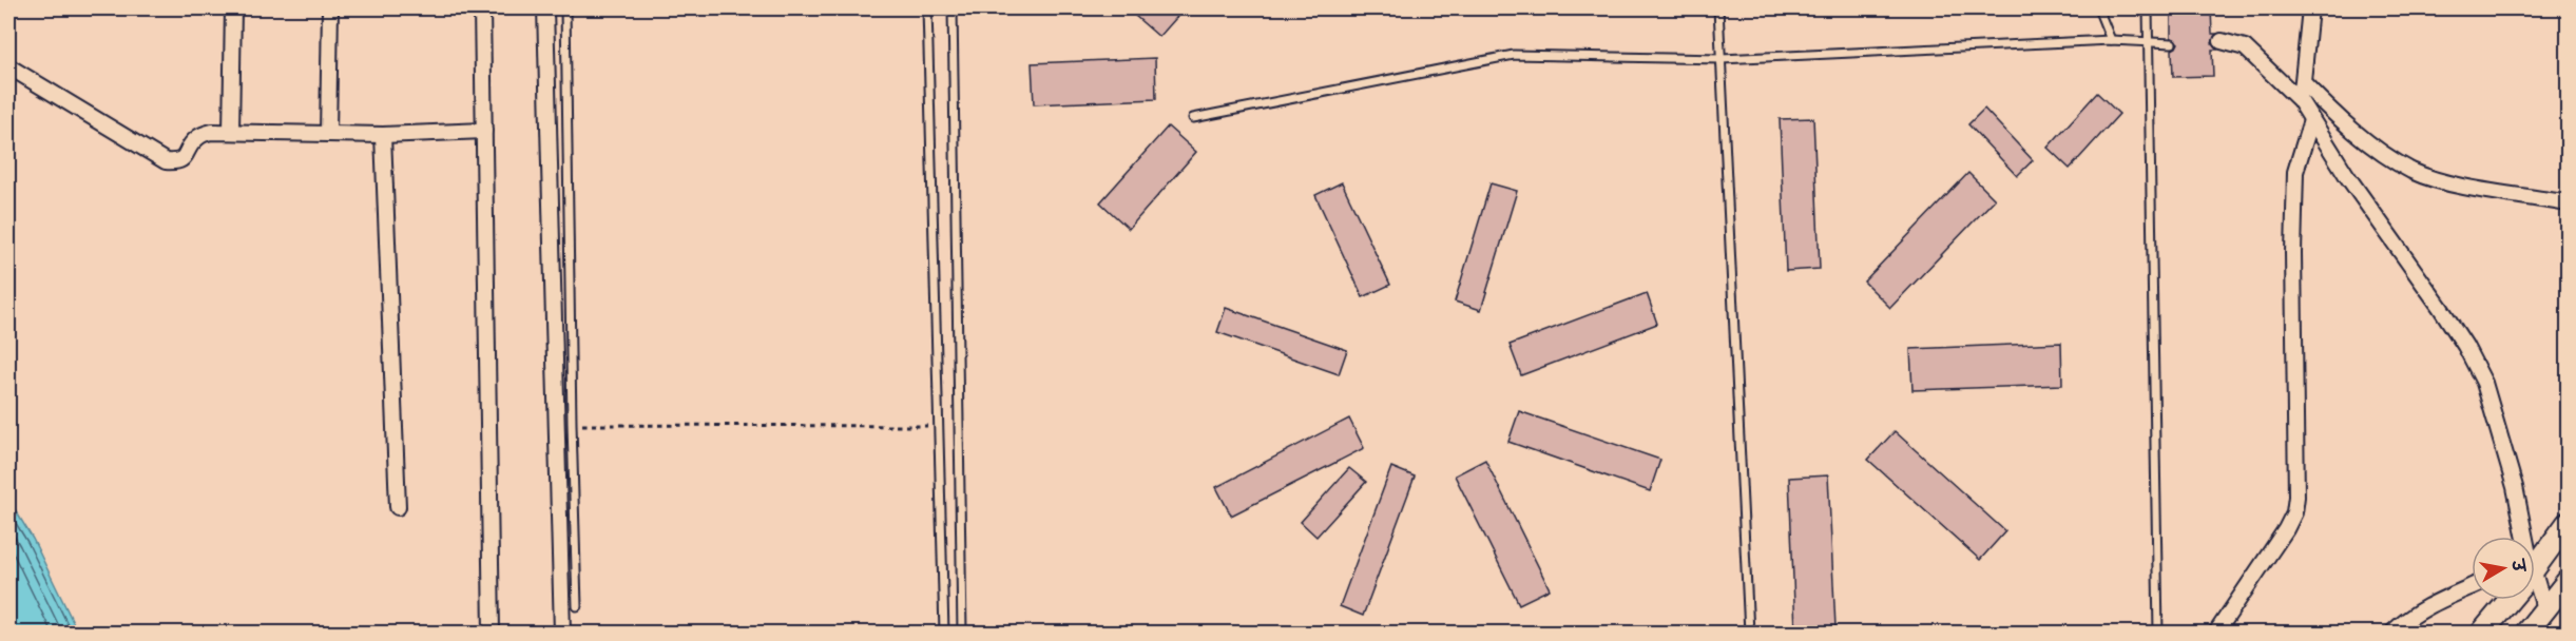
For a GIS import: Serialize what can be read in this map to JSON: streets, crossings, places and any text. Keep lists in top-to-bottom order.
{
  "north": "right"
}
